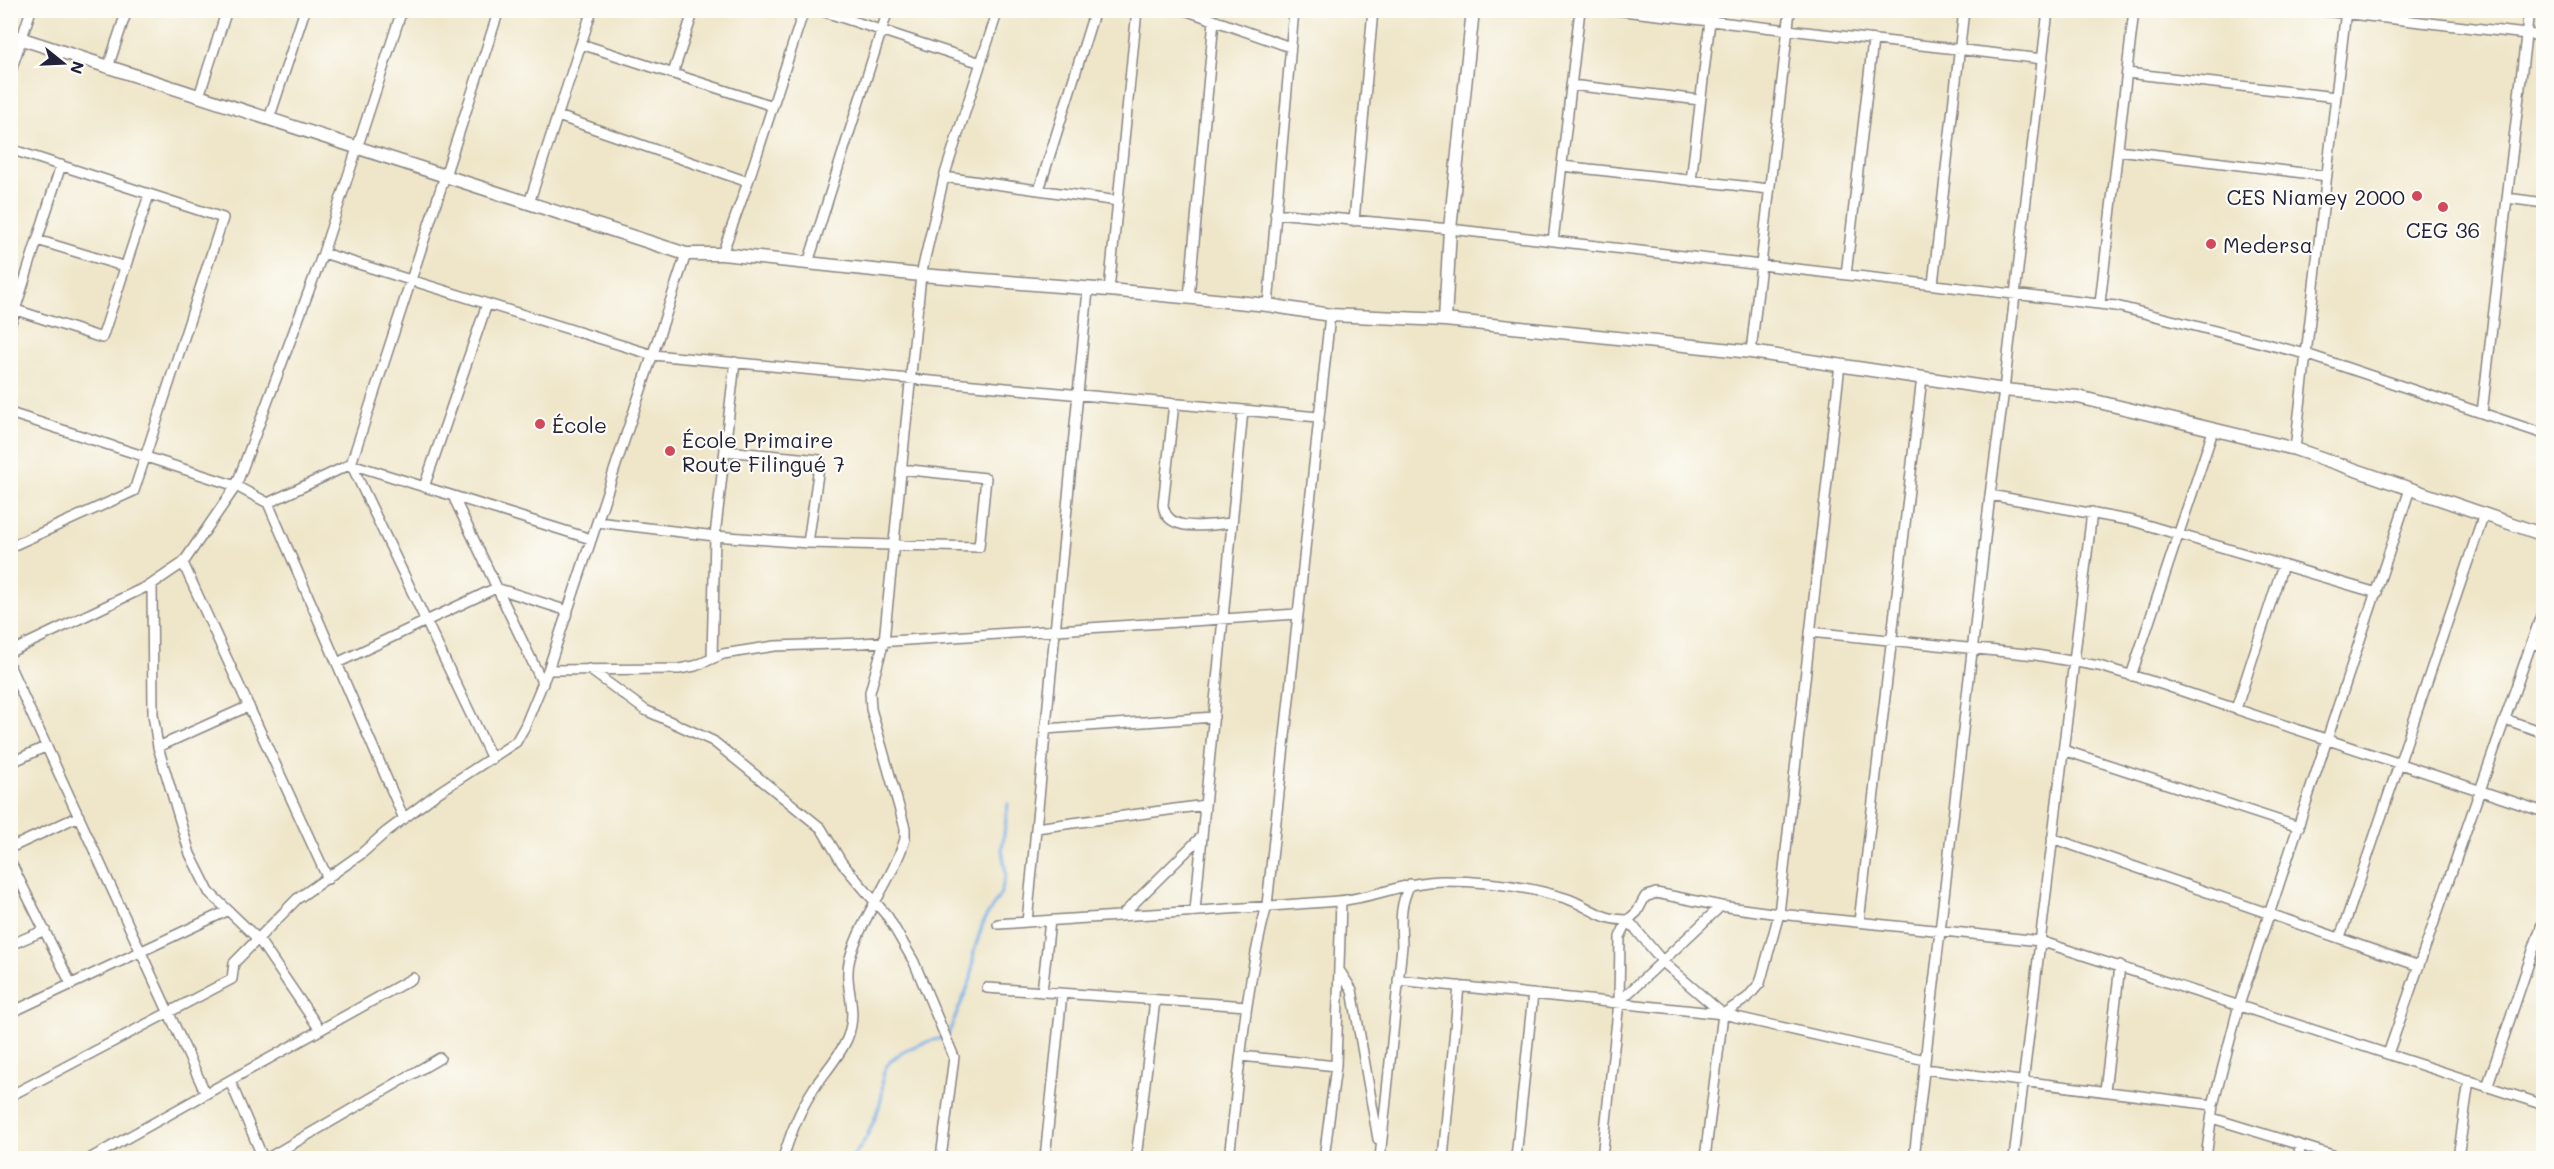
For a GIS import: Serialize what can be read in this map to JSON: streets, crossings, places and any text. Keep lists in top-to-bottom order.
{
  "places": [
    "CES Niamey 2000",
    "CEG 36",
    "Medersa",
    "École",
    "École Primaire Route Filingué 7"
  ],
  "north": "right"
}
